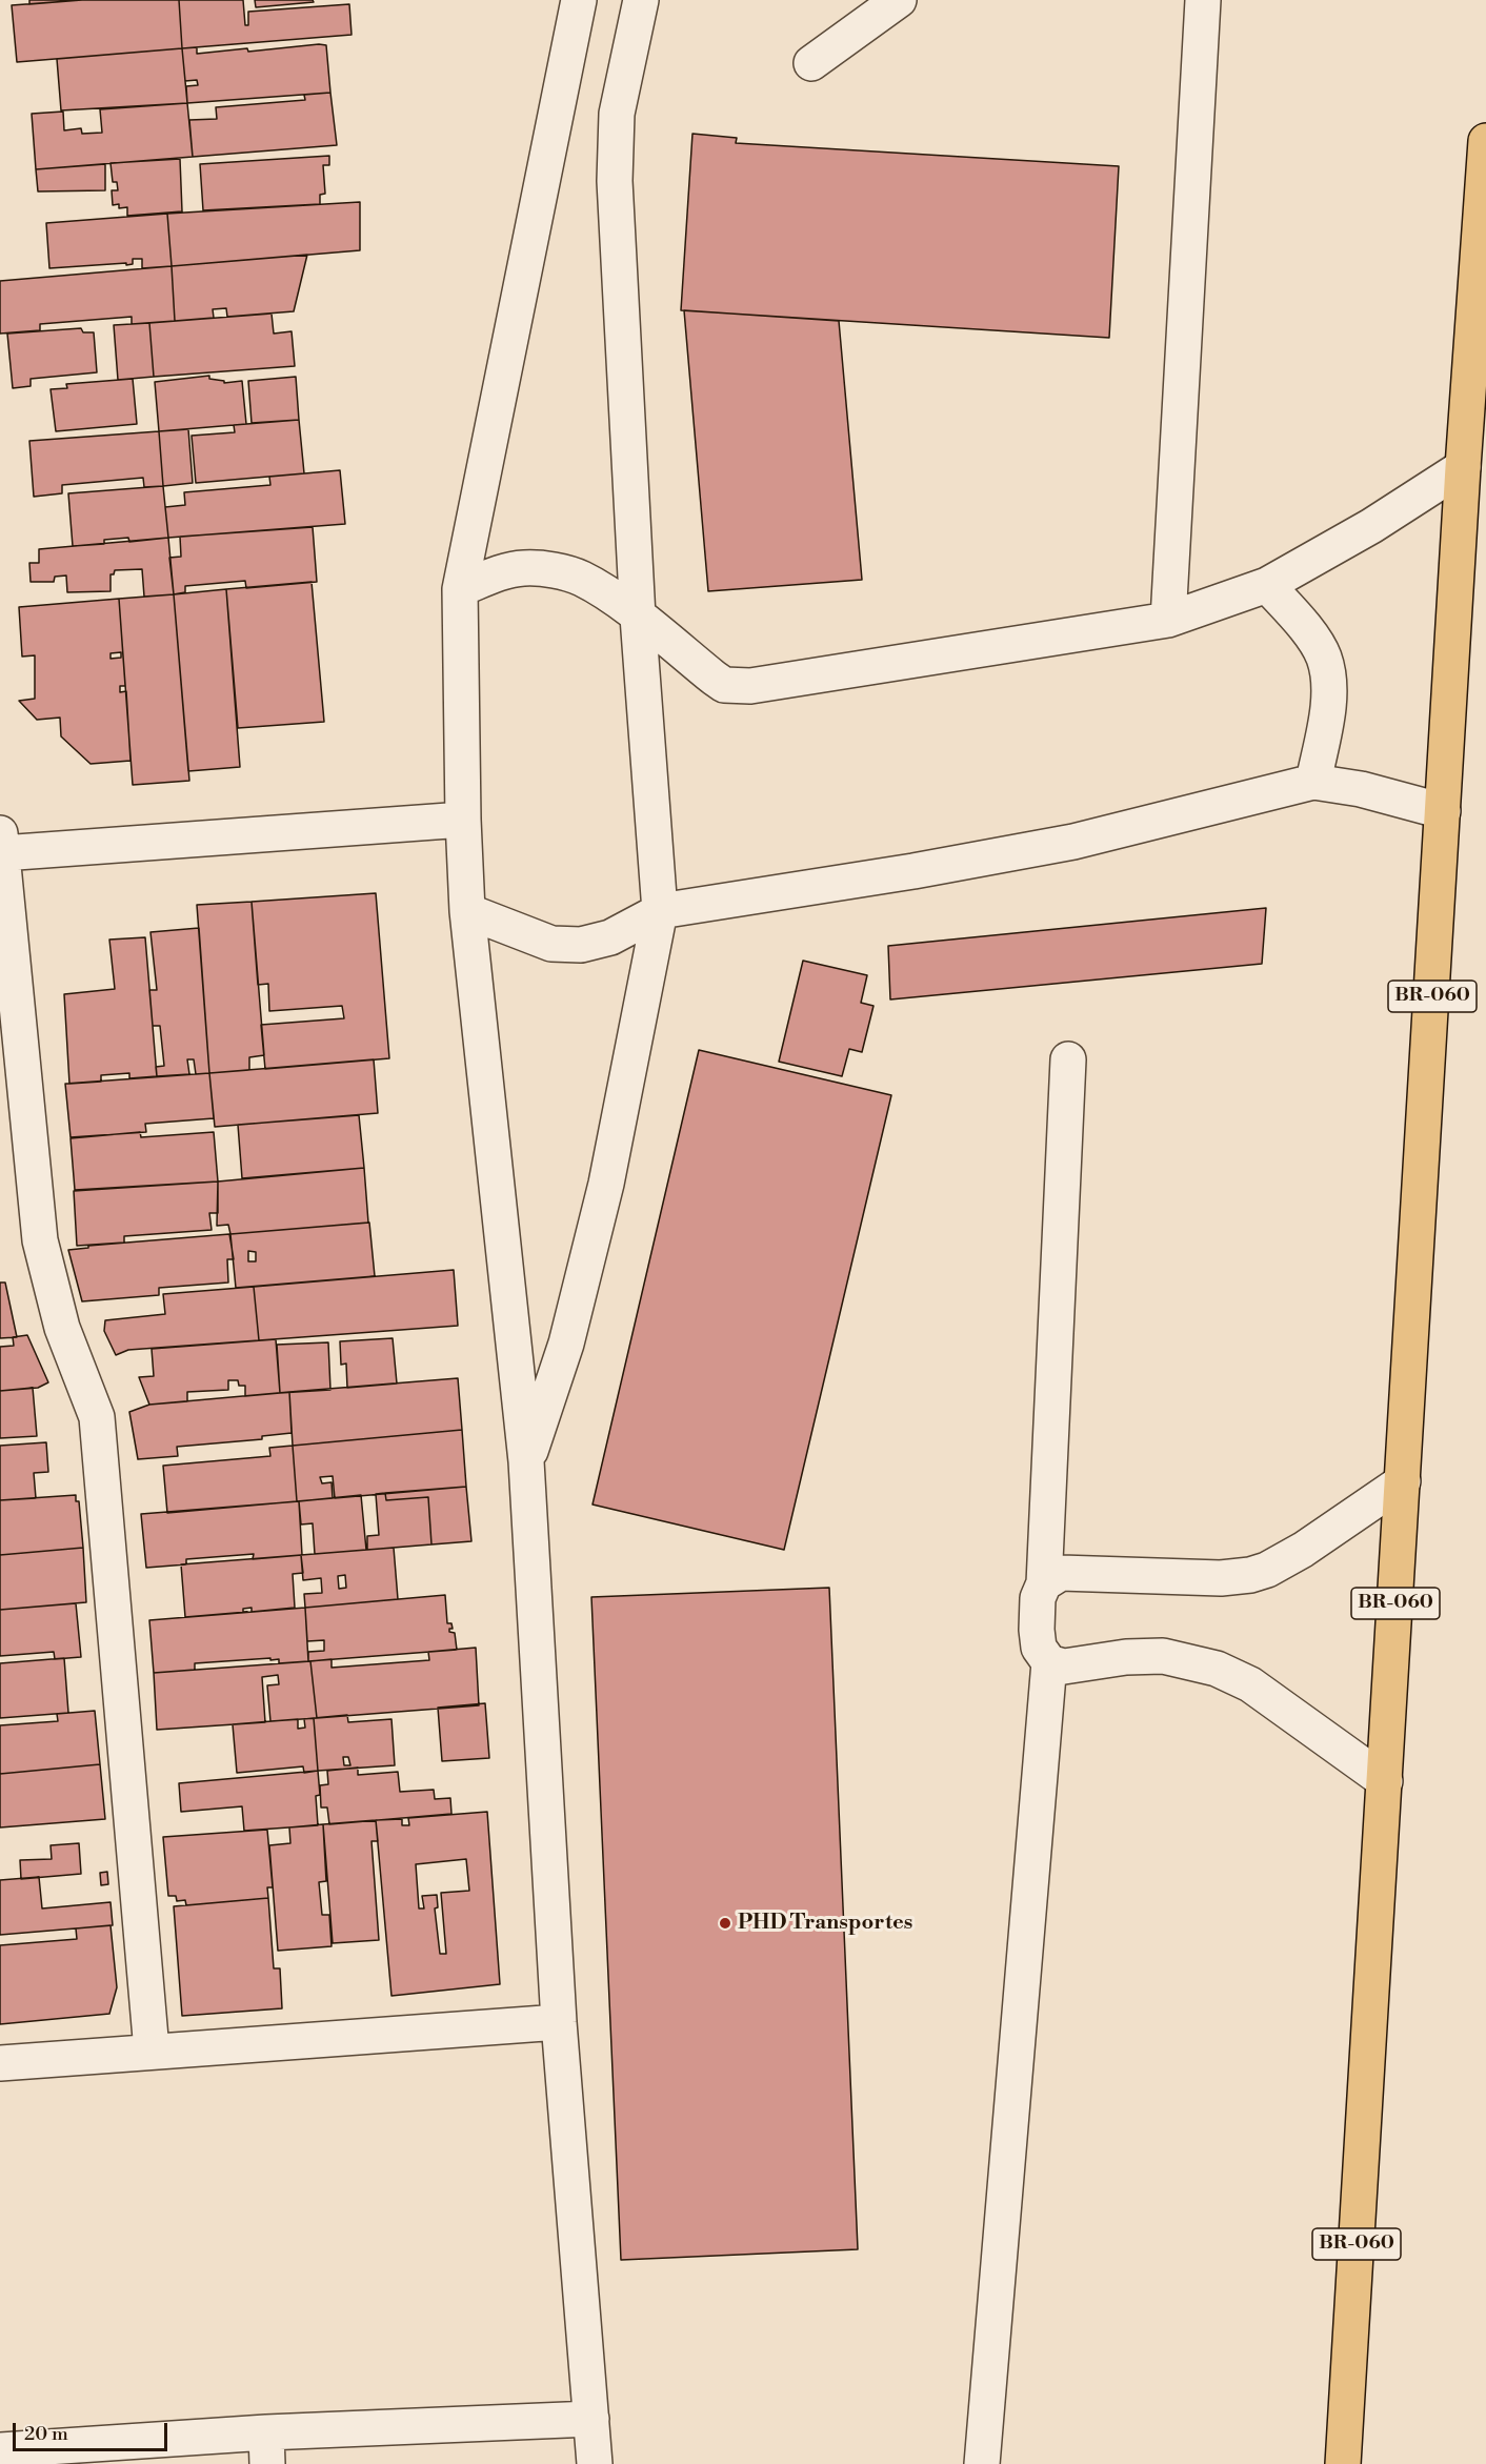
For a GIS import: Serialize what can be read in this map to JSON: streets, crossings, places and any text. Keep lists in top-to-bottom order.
{
  "streets": {
    "highway": ["BR-060"]
  },
  "places": ["PHD Transportes"],
  "scale_bar": "20 m"
}
